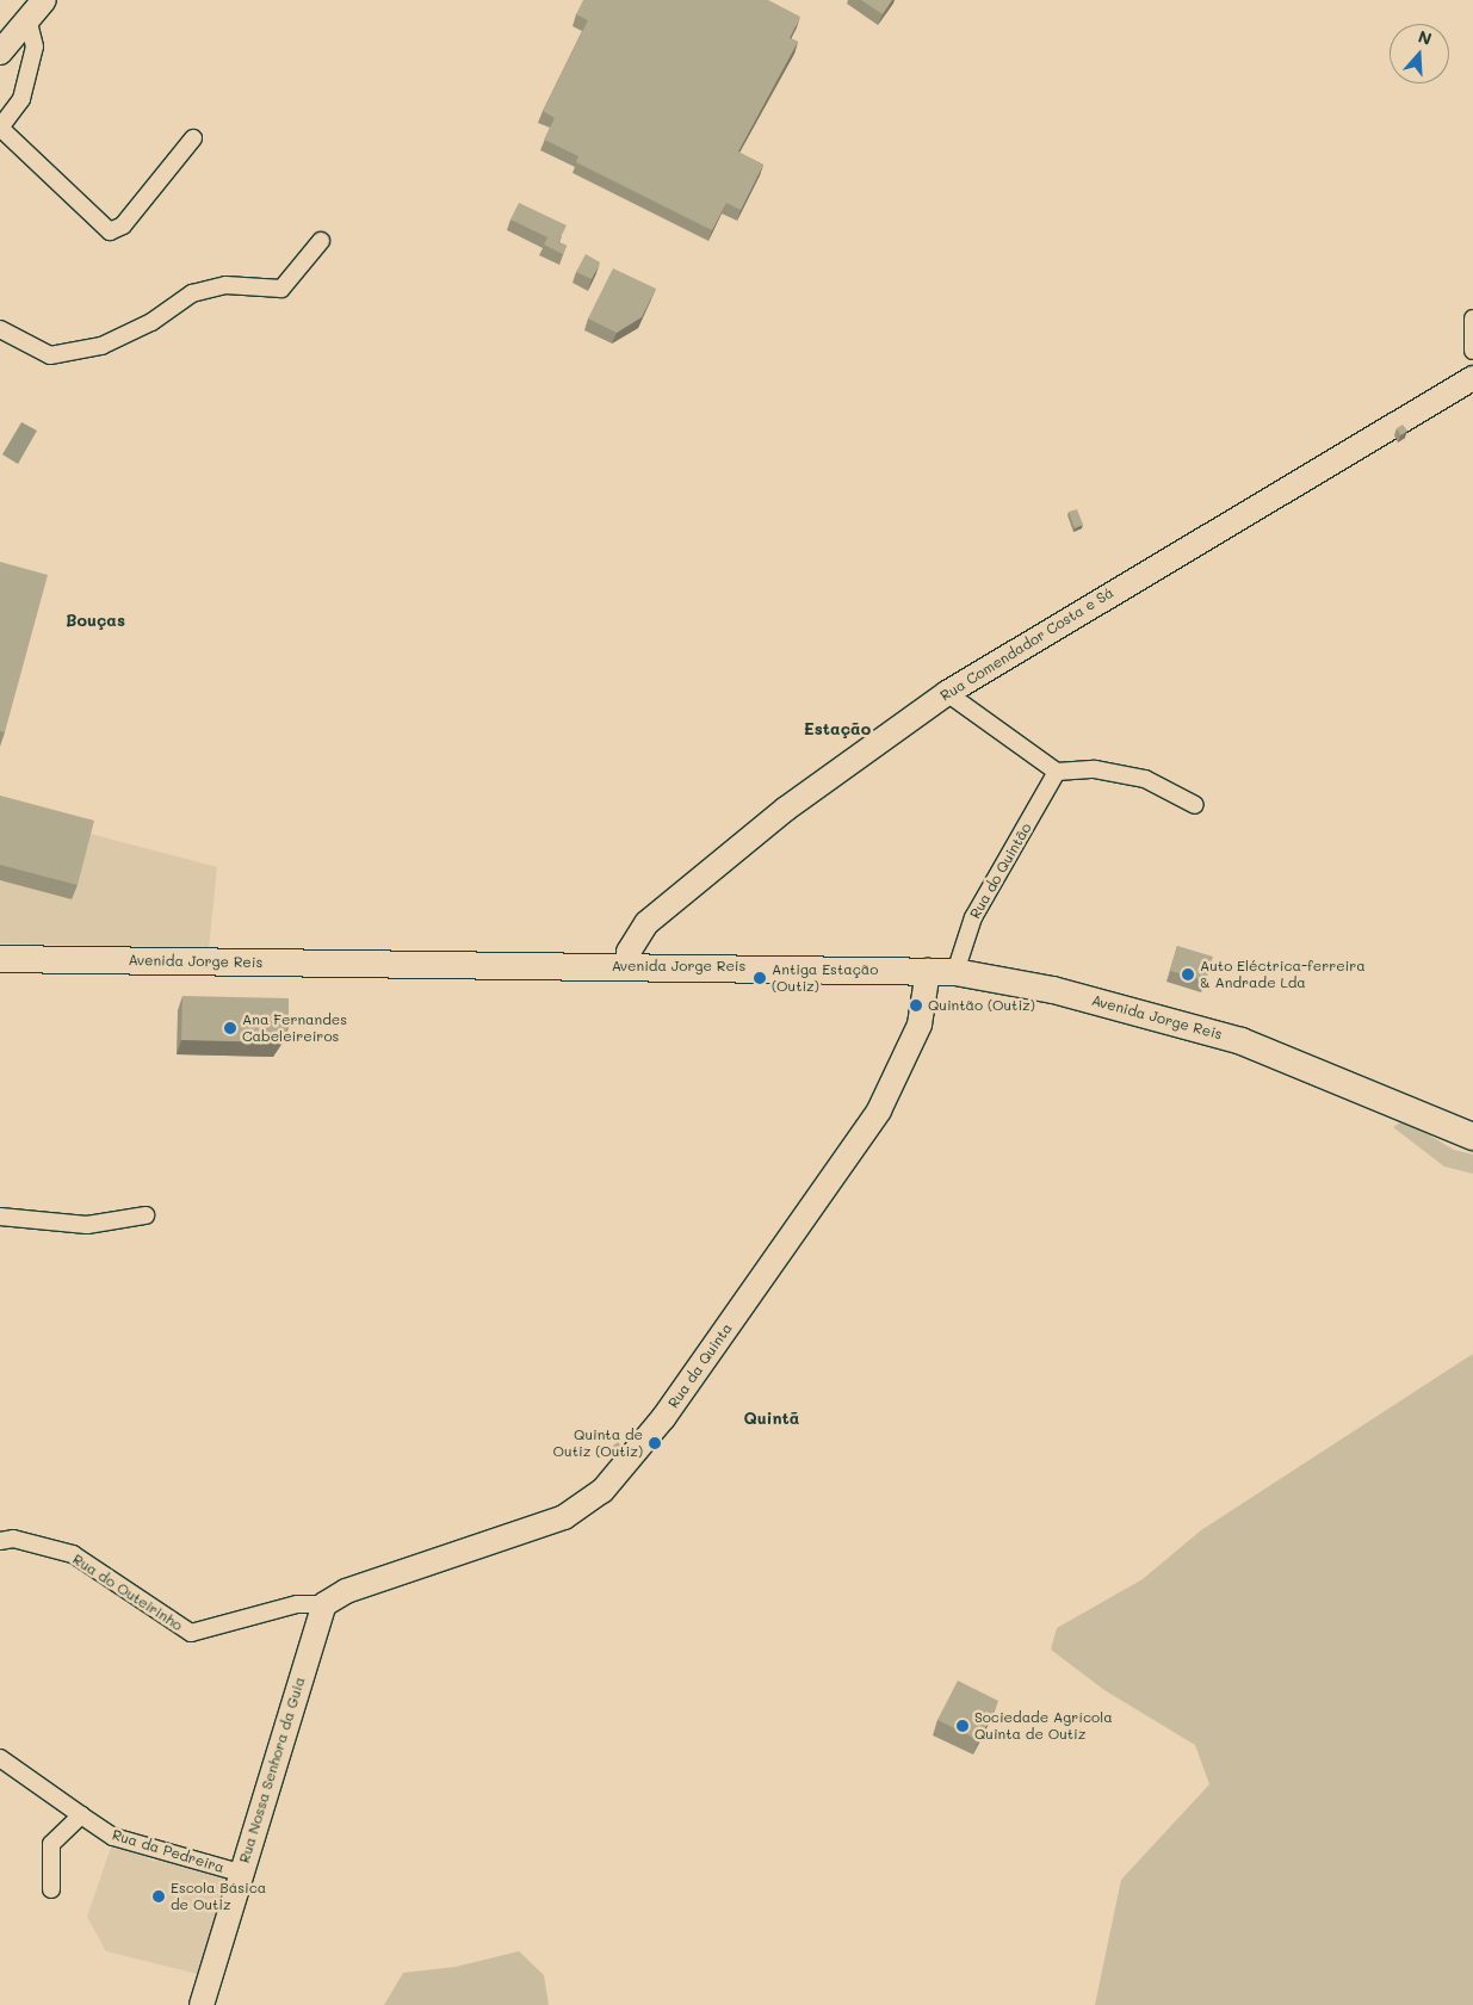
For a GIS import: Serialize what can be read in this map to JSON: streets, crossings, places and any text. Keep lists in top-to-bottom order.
{
  "streets": {
    "main road": ["Avenida Jorge Reis"],
    "street": [
      "Rua Comendador Costa e Sá",
      "Rua do Quintão",
      "Rua da Quinta",
      "Rua do Outeirinho",
      "Rua Nossa Senhora da Guia",
      "Rua da Pedreira"
    ]
  },
  "crossings": [
    ["Rua Comendador Costa e Sá", "Avenida Jorge Reis"],
    ["Rua do Quintão", "Avenida Jorge Reis"],
    ["Avenida Jorge Reis", "Rua da Quinta"],
    ["Rua da Quinta", "Rua do Outeirinho"],
    ["Rua da Quinta", "Rua Nossa Senhora da Guia"],
    ["Rua do Outeirinho", "Rua Nossa Senhora da Guia"],
    ["Rua Nossa Senhora da Guia", "Rua da Pedreira"]
  ],
  "districts": ["Bouças", "Estação", "Quintã"],
  "places": [
    "Auto Eléctrica-ferreira & Andrade Lda",
    "Antiga Estação (Outiz)",
    "Quintão (Outiz)",
    "Ana Fernandes Cabeleireiros",
    "Quinta de Outiz (Outiz)",
    "Sociedade Agrícola Quinta de Outiz",
    "Escola Básica de Outiz"
  ],
  "north": "top"
}
